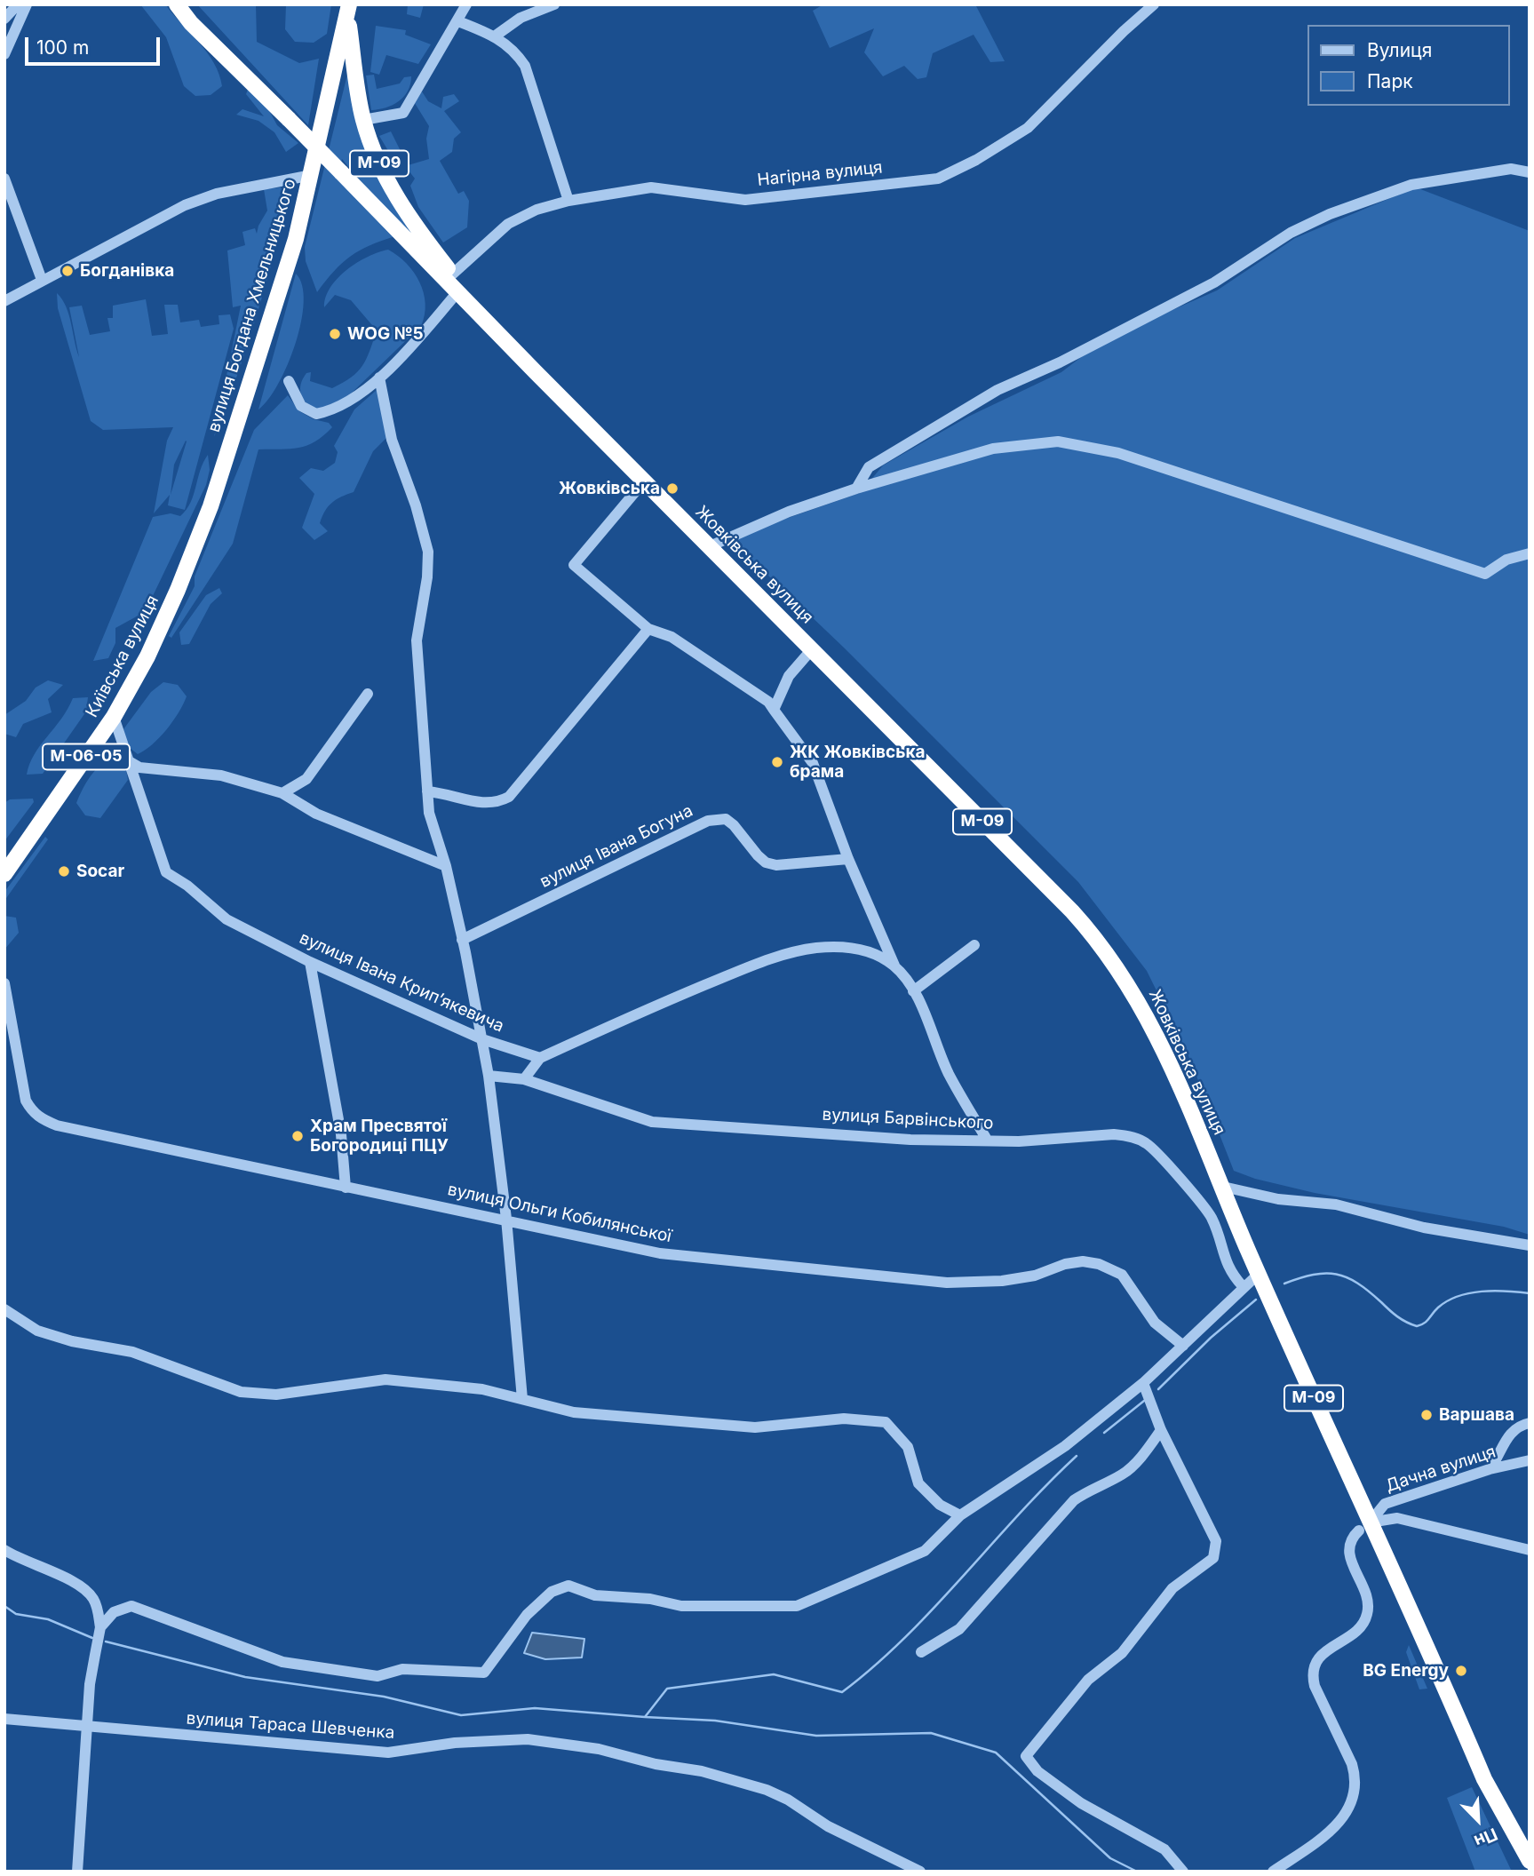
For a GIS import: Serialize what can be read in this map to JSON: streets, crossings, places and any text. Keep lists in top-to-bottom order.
{
  "streets": {
    "highway": [
      "М-09",
      "вулиця Богдана Хмельницького",
      "Жовківська вулиця",
      "Київська вулиця",
      "М-06-05"
    ],
    "street": [
      "Нагірна вулиця",
      "вулиця Івана Богуна",
      "вулиця Івана Крипʼякевича",
      "вулиця Барвінського",
      "вулиця Ольги Кобилянської",
      "Дачна вулиця",
      "вулиця Тараса Шевченка"
    ]
  },
  "crossings": [
    ["М-09", "Нагірна вулиця"],
    ["М-09", "вулиця Богдана Хмельницького"],
    ["М-09", "Жовківська вулиця"],
    ["М-09", "Дачна вулиця"],
    ["вулиця Богдана Хмельницького", "Київська вулиця"],
    ["Київська вулиця", "вулиця Івана Крипʼякевича"]
  ],
  "places": [
    "Богданівка",
    "WOG №5",
    "Жовківська",
    "ЖК Жовківська брама",
    "Socar",
    "Храм Пресвятої Богородиці ПЦУ",
    "Варшава",
    "BG Energy"
  ],
  "legend": ["Вулиця", "Парк"],
  "scale_bar": "100 m",
  "north": "bottom right"
}
